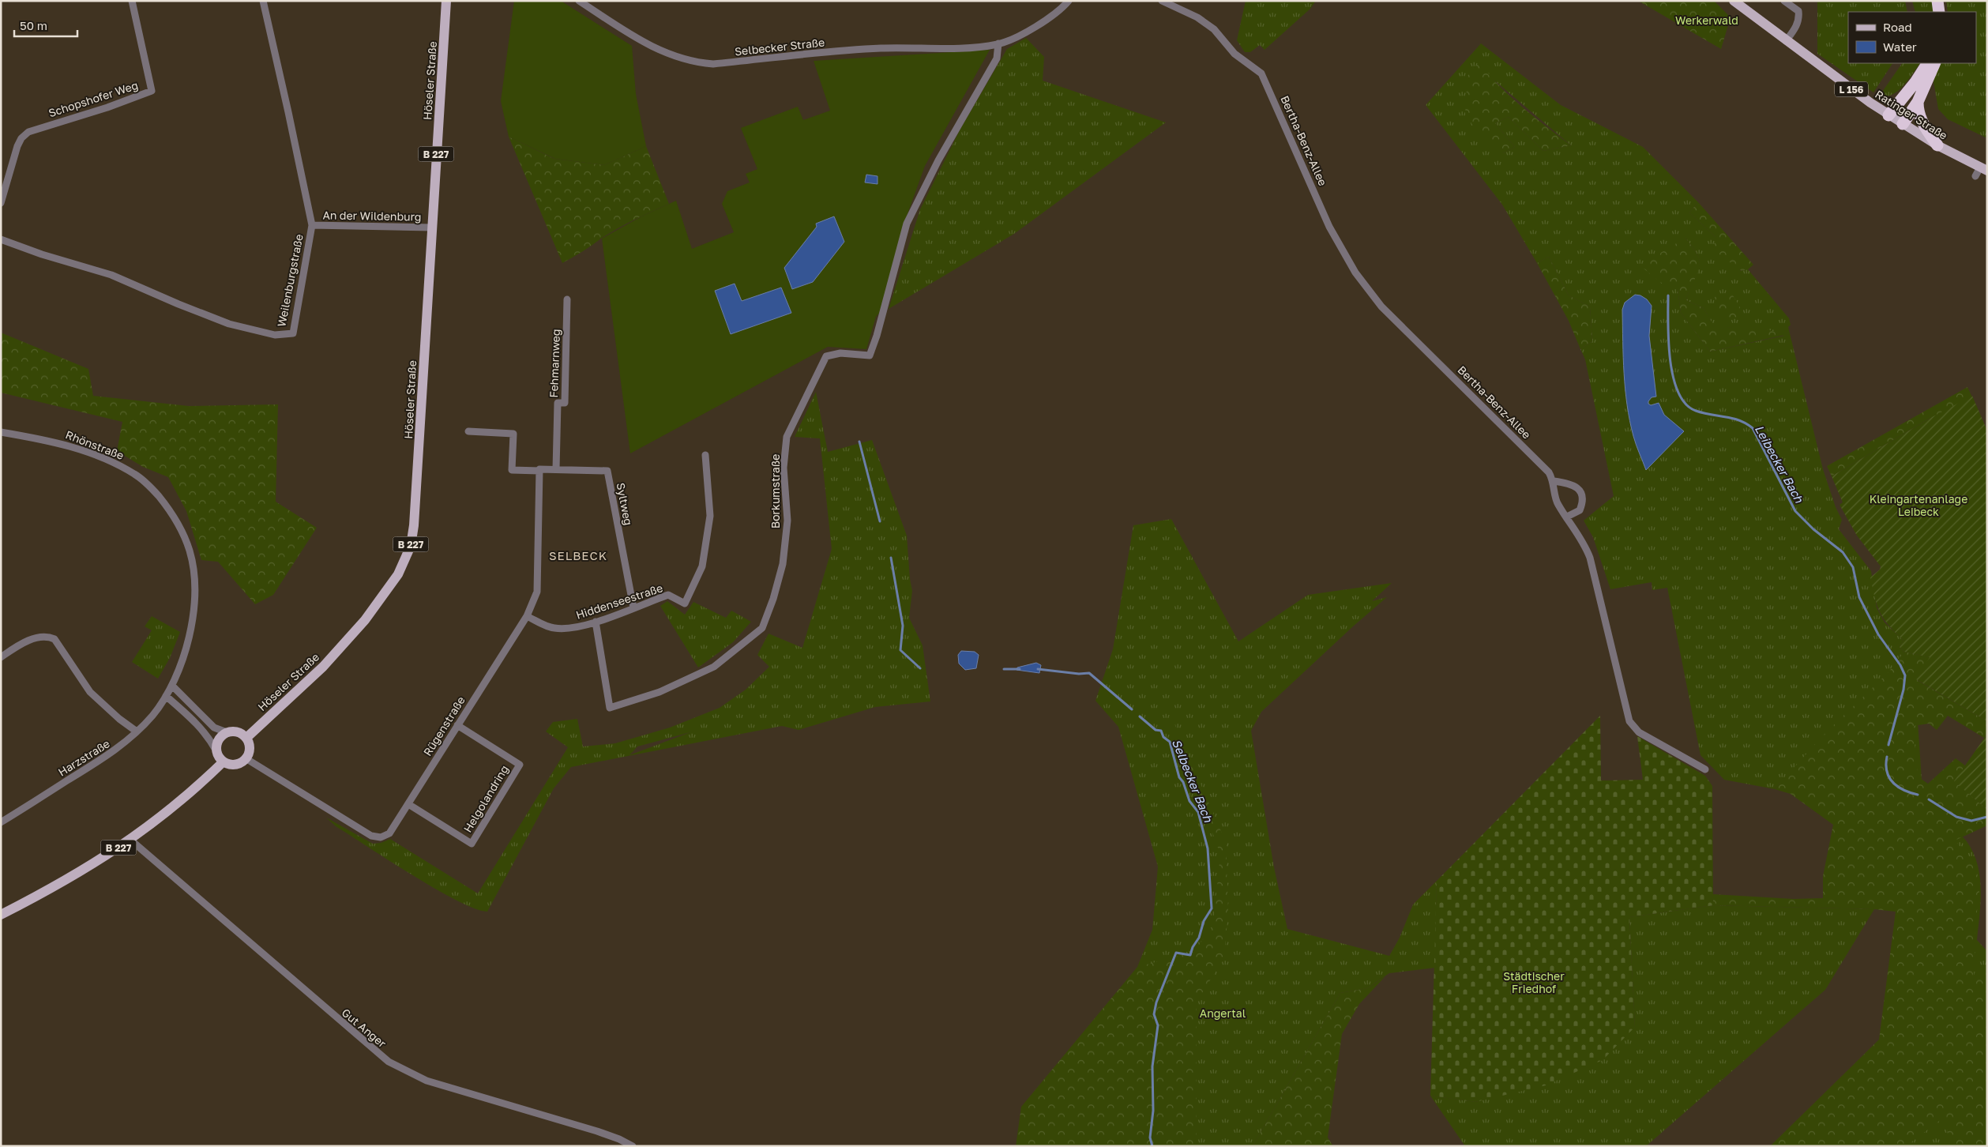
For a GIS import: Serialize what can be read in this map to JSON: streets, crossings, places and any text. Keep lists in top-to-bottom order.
{
  "streets": {
    "main road": [
      "Höseler Straße",
      "L 156",
      "Ratinger Straße",
      "B 227"
    ],
    "street": [
      "Selbecker Straße",
      "Schopshofer Weg",
      "Bertha-Benz-Allee",
      "An der Wildenburg",
      "Weilenburgstraße",
      "Fehmarnweg",
      "Rhönstraße",
      "Borkumstraße",
      "Syltweg",
      "Hiddenseestraße",
      "Rügenstraße",
      "Harzstraße",
      "Helgolandring",
      "Gut Anger"
    ]
  },
  "crossings": [
    ["Selbecker Straße", "Borkumstraße"],
    ["Höseler Straße", "B 227"],
    ["Höseler Straße", "An der Wildenburg"],
    ["Höseler Straße", "Rügenstraße"],
    ["B 227", "Rügenstraße"],
    ["B 227", "Gut Anger"],
    ["An der Wildenburg", "Weilenburgstraße"],
    ["Fehmarnweg", "Syltweg"],
    ["Rhönstraße", "Harzstraße"],
    ["Borkumstraße", "Hiddenseestraße"],
    ["Syltweg", "Hiddenseestraße"],
    ["Syltweg", "Rügenstraße"],
    ["Hiddenseestraße", "Rügenstraße"],
    ["Rügenstraße", "Helgolandring"]
  ],
  "districts": ["SELBECK"],
  "water": ["Leibecker Bach", "Selbecker Bach"],
  "parks": [
    "Werkerwald",
    "Kleingartenanlage Leibeck",
    "Städtischer Friedhof",
    "Angertal"
  ],
  "legend": ["Road", "Water"],
  "scale_bar": "50 m"
}
